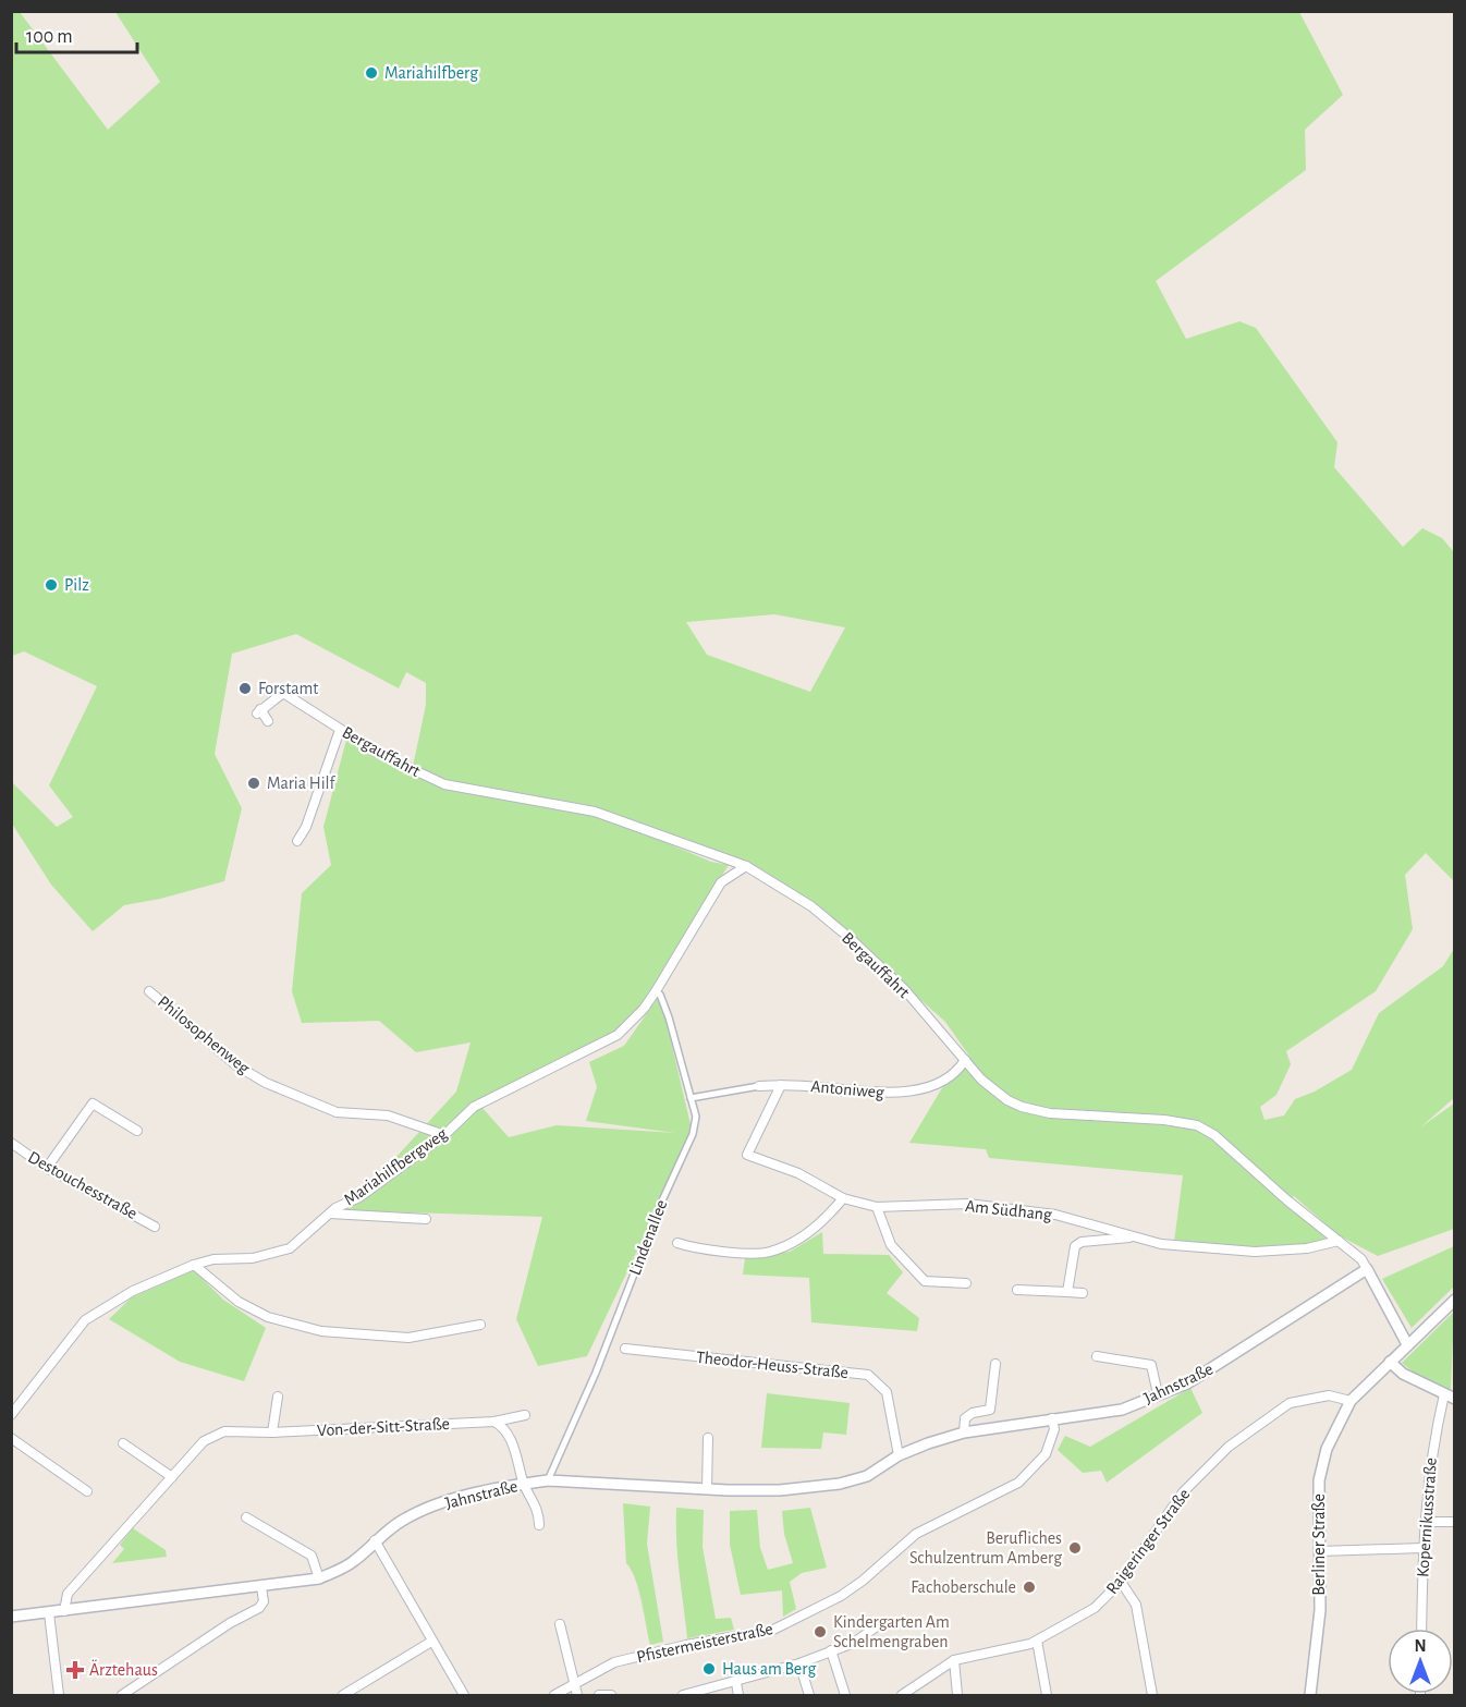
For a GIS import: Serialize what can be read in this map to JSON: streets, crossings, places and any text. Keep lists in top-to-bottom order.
{
  "streets": {
    "street": [
      "Bergauffahrt",
      "Philosophenweg",
      "Antoniweg",
      "Mariahilfbergweg",
      "Destouchesstraße",
      "Am Südhang",
      "Lindenallee",
      "Theodor-Heuss-Straße",
      "Jahnstraße",
      "Von-der-Sitt-Straße",
      "Kopernikusstraße",
      "Raigeringer Straße",
      "Berliner Straße",
      "Pfistermeisterstraße"
    ]
  },
  "crossings": [
    ["Bergauffahrt", "Antoniweg"],
    ["Bergauffahrt", "Mariahilfbergweg"],
    ["Bergauffahrt", "Am Südhang"],
    ["Bergauffahrt", "Jahnstraße"],
    ["Bergauffahrt", "Berliner Straße"],
    ["Philosophenweg", "Mariahilfbergweg"],
    ["Antoniweg", "Am Südhang"],
    ["Mariahilfbergweg", "Lindenallee"],
    ["Lindenallee", "Jahnstraße"],
    ["Theodor-Heuss-Straße", "Jahnstraße"],
    ["Jahnstraße", "Von-der-Sitt-Straße"],
    ["Jahnstraße", "Pfistermeisterstraße"],
    ["Raigeringer Straße", "Berliner Straße"]
  ],
  "places": {
    "other": [
      "Mariahilfberg",
      "Pilz",
      "Forstamt",
      "Maria Hilf",
      "Berufliches Schulzentrum Amberg",
      "Fachoberschule",
      "Kindergarten Am Schelmengraben",
      "Haus am Berg"
    ],
    "health": ["Ärztehaus"]
  },
  "scale_bar": "100 m",
  "north": "top"
}
